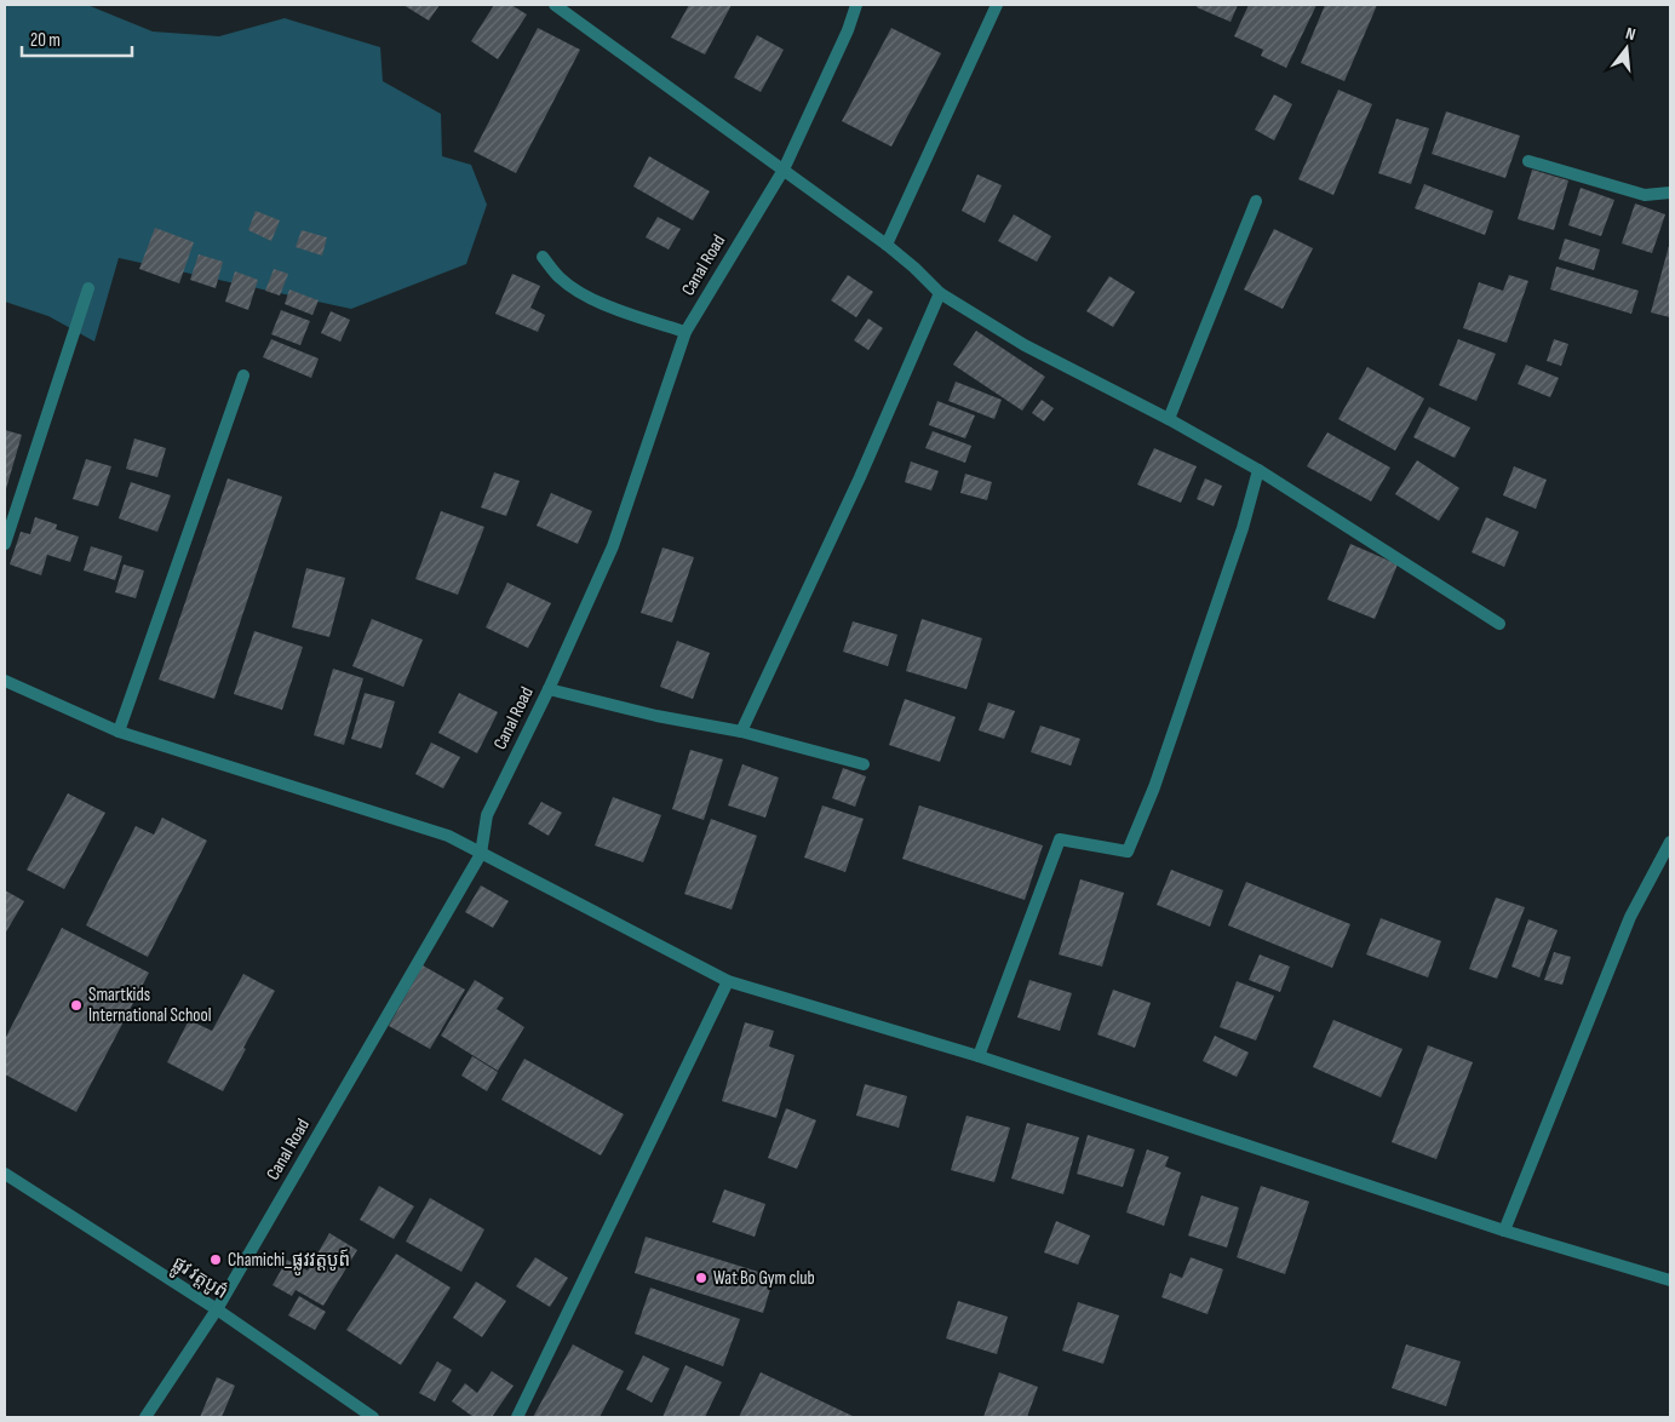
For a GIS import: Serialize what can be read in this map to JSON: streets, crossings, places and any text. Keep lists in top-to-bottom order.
{
  "streets": {
    "street": ["Canal Road", "ផ្លូវ វត្តបូព៌"]
  },
  "crossings": [
    ["Canal Road", "ផ្លូវ វត្តបូព៌"]
  ],
  "places": ["Smartkids International School", "Chamichi_ផ្លូវវត្តបូព៍", "Wat Bo Gym club"],
  "scale_bar": "20 m",
  "north": "top"
}
